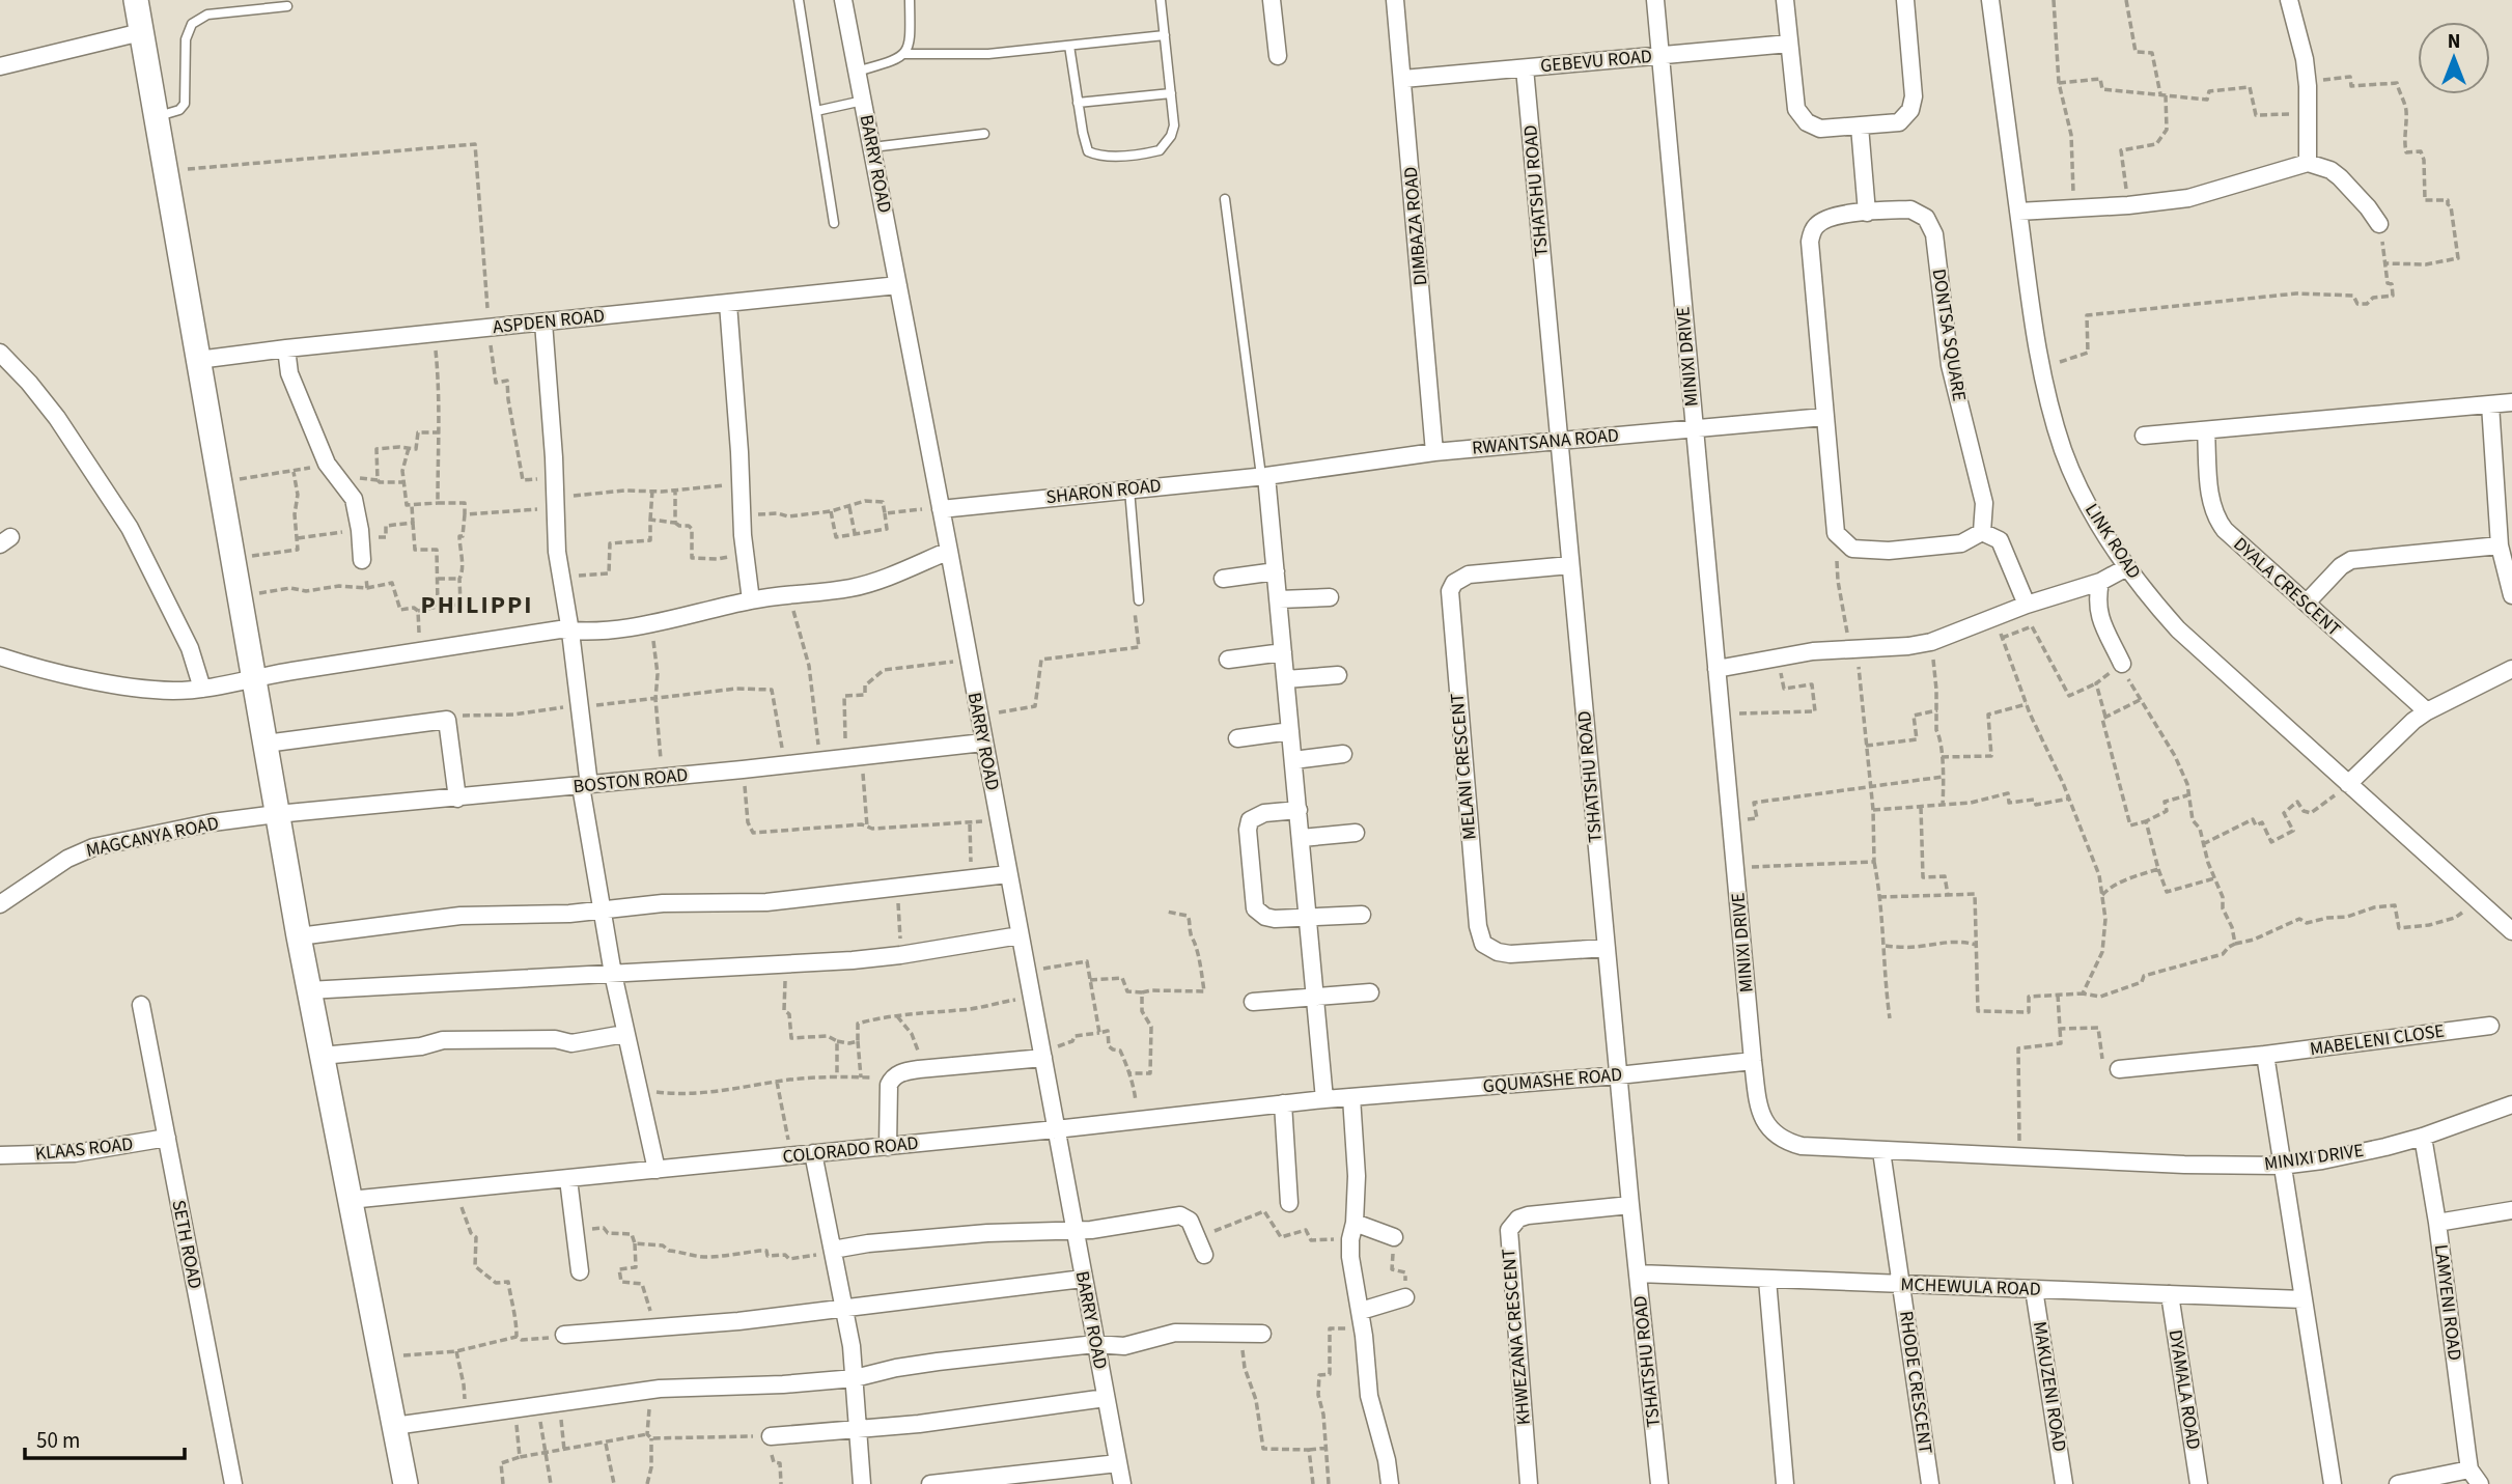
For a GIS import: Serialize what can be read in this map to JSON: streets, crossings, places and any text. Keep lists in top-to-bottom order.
{
  "streets": {
    "street": [
      "GEBEVU ROAD",
      "BARRY ROAD",
      "TSHATSHU ROAD",
      "DIMBAZA ROAD",
      "ASPDEN ROAD",
      "DONTSA SQUARE",
      "MINIXI DRIVE",
      "RWANTSANA ROAD",
      "SHARON ROAD",
      "LINK ROAD",
      "DYALA CRESCENT",
      "MELANI CRESCENT",
      "BOSTON ROAD",
      "MAGCANYA ROAD",
      "MABELENI CLOSE",
      "GQUMASHE ROAD",
      "KLAAS ROAD",
      "COLORADO ROAD",
      "SETH ROAD",
      "MCHEWULA ROAD",
      "LAMYENI ROAD",
      "KHWEZANA CRESCENT",
      "RHODE CRESCENT",
      "MAKUZENI ROAD",
      "DYAMALA ROAD"
    ]
  },
  "crossings": [
    ["GEBEVU ROAD", "TSHATSHU ROAD"],
    ["GEBEVU ROAD", "DIMBAZA ROAD"],
    ["GEBEVU ROAD", "MINIXI DRIVE"],
    ["BARRY ROAD", "ASPDEN ROAD"],
    ["BARRY ROAD", "SHARON ROAD"],
    ["BARRY ROAD", "BOSTON ROAD"],
    ["BARRY ROAD", "COLORADO ROAD"],
    ["TSHATSHU ROAD", "RWANTSANA ROAD"],
    ["TSHATSHU ROAD", "MELANI CRESCENT"],
    ["TSHATSHU ROAD", "GQUMASHE ROAD"],
    ["TSHATSHU ROAD", "MCHEWULA ROAD"],
    ["TSHATSHU ROAD", "KHWEZANA CRESCENT"],
    ["DIMBAZA ROAD", "RWANTSANA ROAD"],
    ["DONTSA SQUARE", "RWANTSANA ROAD"],
    ["MINIXI DRIVE", "RWANTSANA ROAD"],
    ["MINIXI DRIVE", "GQUMASHE ROAD"],
    ["MINIXI DRIVE", "LAMYENI ROAD"],
    ["MINIXI DRIVE", "RHODE CRESCENT"],
    ["RWANTSANA ROAD", "SHARON ROAD"],
    ["BOSTON ROAD", "MAGCANYA ROAD"],
    ["GQUMASHE ROAD", "COLORADO ROAD"],
    ["KLAAS ROAD", "SETH ROAD"],
    ["MCHEWULA ROAD", "RHODE CRESCENT"],
    ["MCHEWULA ROAD", "MAKUZENI ROAD"],
    ["MCHEWULA ROAD", "DYAMALA ROAD"]
  ],
  "districts": ["PHILIPPI"],
  "scale_bar": "50 m",
  "north": "top"
}
